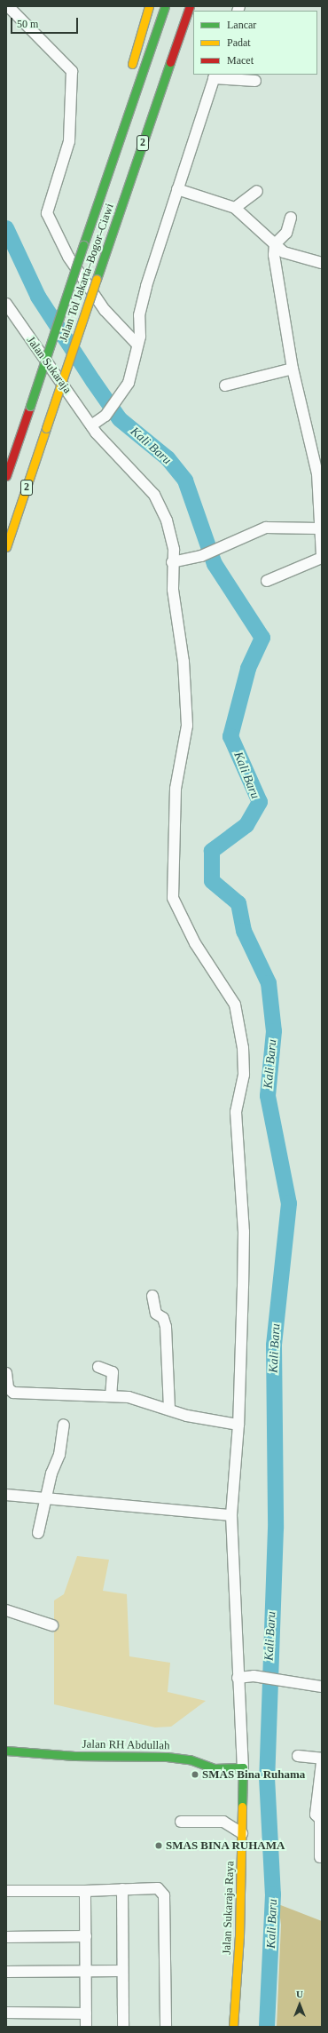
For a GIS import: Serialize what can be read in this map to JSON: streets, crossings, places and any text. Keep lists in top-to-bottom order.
{
  "streets": {
    "main road": [
      "2",
      "Jalan Tol Jakarta–Bogor–Ciawi",
      "Jalan RH Abdullah",
      "Jalan Sukaraja Raya"
    ],
    "street": ["Jalan Sukaraja"]
  },
  "crossings": [
    ["Jalan Sukaraja", "Jalan RH Abdullah"],
    ["Jalan Sukaraja", "Jalan Sukaraja Raya"],
    ["Jalan RH Abdullah", "Jalan Sukaraja Raya"]
  ],
  "water": ["Kali Baru"],
  "places": ["SMAS Bina Ruhama", "SMAS BINA RUHAMA"],
  "legend": ["Lancar", "Padat", "Macet"],
  "scale_bar": "50 m",
  "north": "top"
}
